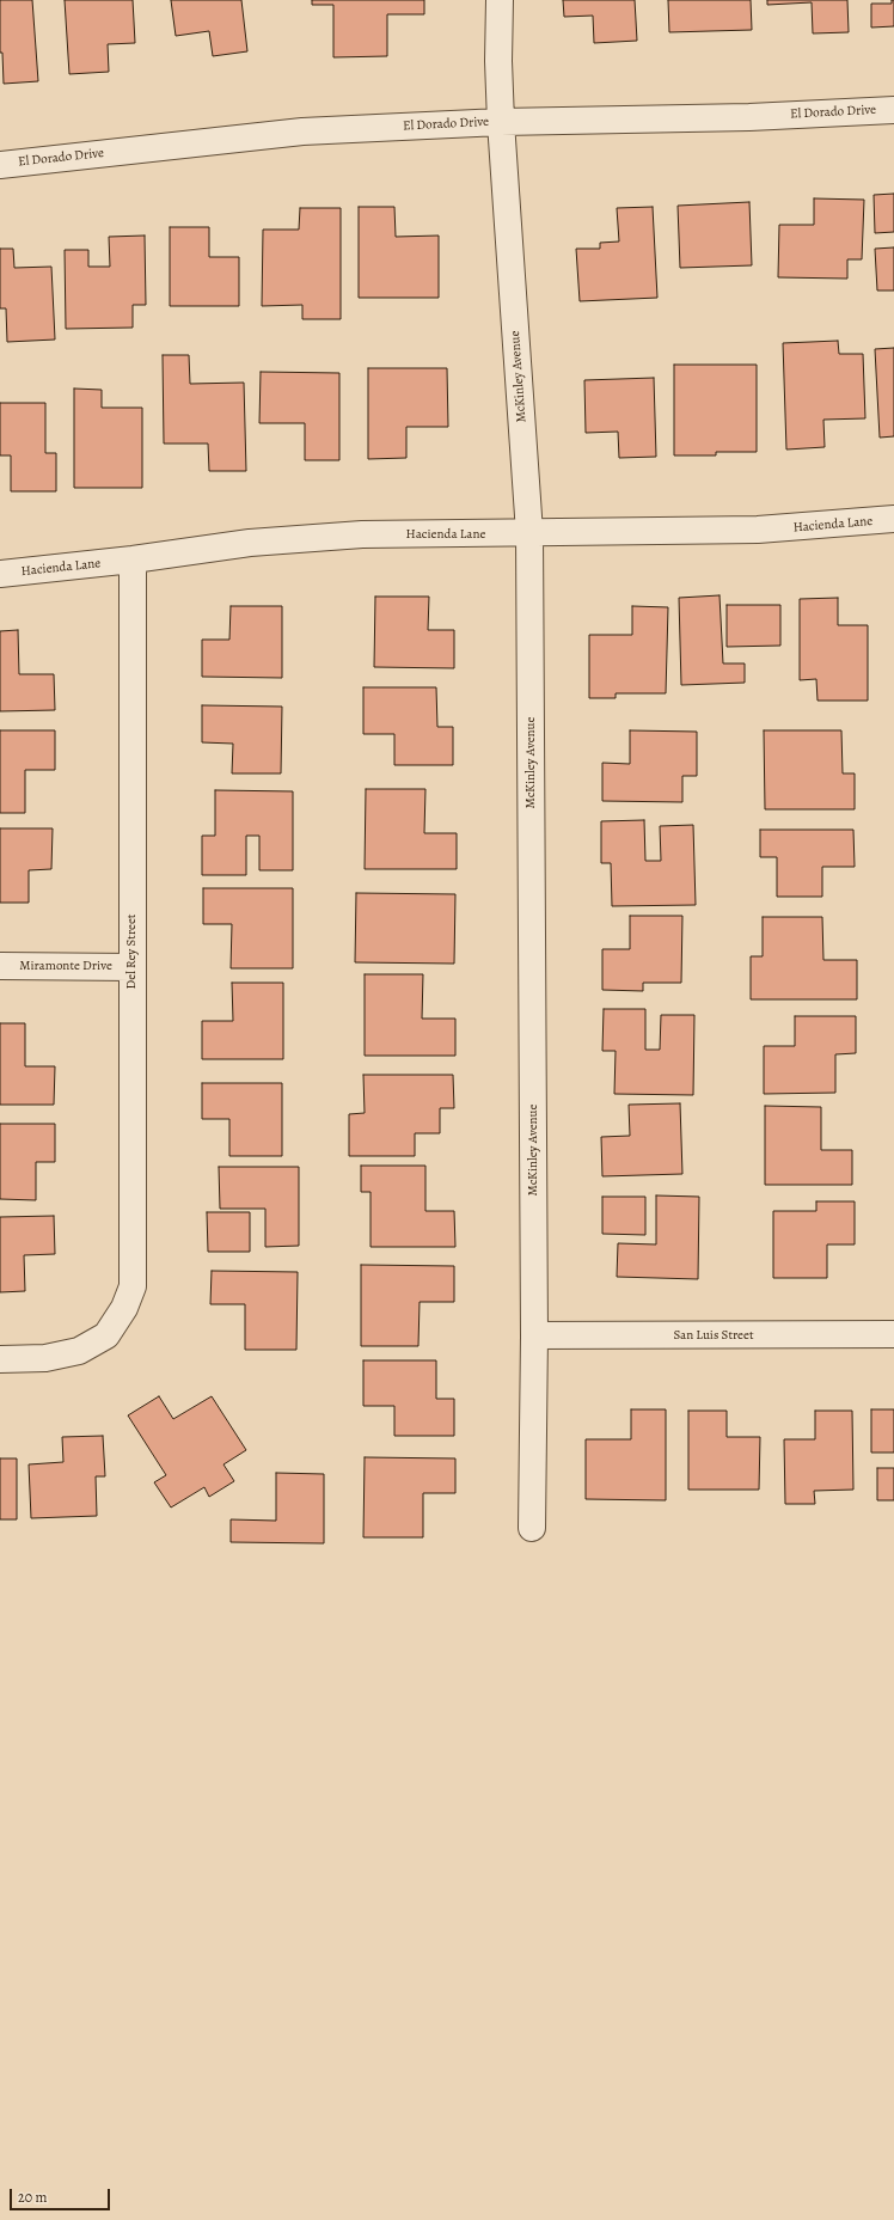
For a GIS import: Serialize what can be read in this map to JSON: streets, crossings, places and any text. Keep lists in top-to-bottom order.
{
  "streets": {
    "street": [
      "El Dorado Drive",
      "McKinley Avenue",
      "Hacienda Lane",
      "Del Rey Street",
      "Miramonte Drive",
      "San Luis Street"
    ]
  },
  "crossings": [
    ["El Dorado Drive", "McKinley Avenue"],
    ["McKinley Avenue", "Hacienda Lane"],
    ["McKinley Avenue", "San Luis Street"],
    ["Hacienda Lane", "Del Rey Street"],
    ["Del Rey Street", "Miramonte Drive"]
  ],
  "scale_bar": "20 m"
}
